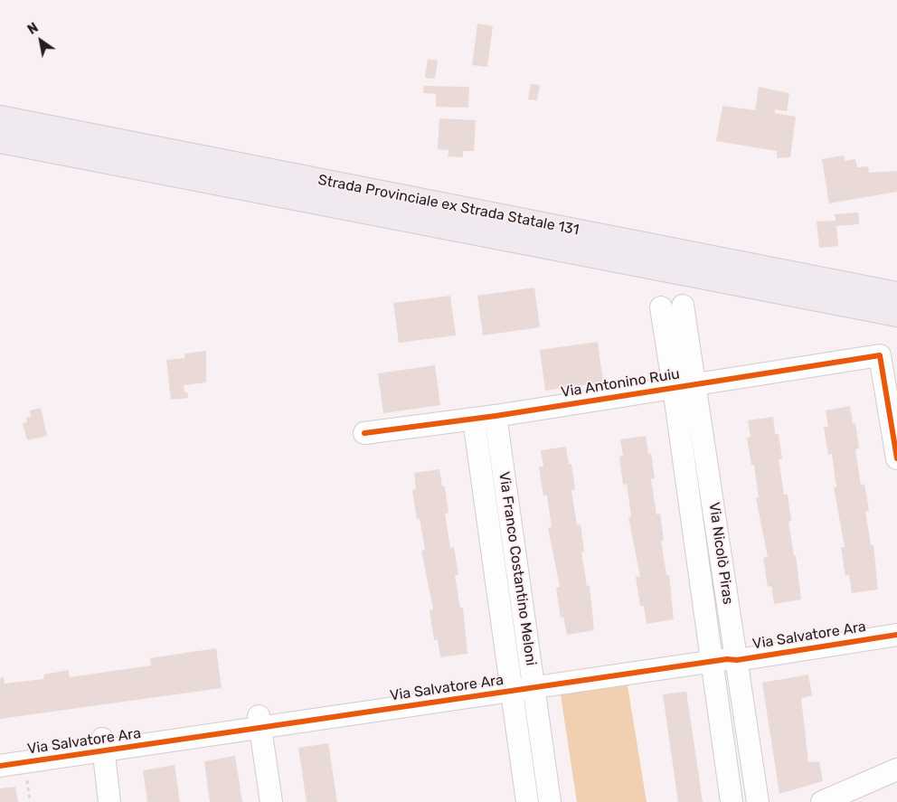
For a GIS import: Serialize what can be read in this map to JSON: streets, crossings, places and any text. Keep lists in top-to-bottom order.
{
  "streets": {
    "main road": ["Strada Provinciale ex Strada Statale 131"],
    "street": [
      "Via Antonino Ruiu",
      "Via Nicolò Piras",
      "Via Franco Costantino Meloni",
      "Via Salvatore Ara"
    ]
  },
  "crossings": [
    ["Via Antonino Ruiu", "Via Nicolò Piras"],
    ["Via Antonino Ruiu", "Via Franco Costantino Meloni"],
    ["Via Nicolò Piras", "Via Salvatore Ara"],
    ["Via Franco Costantino Meloni", "Via Salvatore Ara"]
  ],
  "north": "top left"
}
